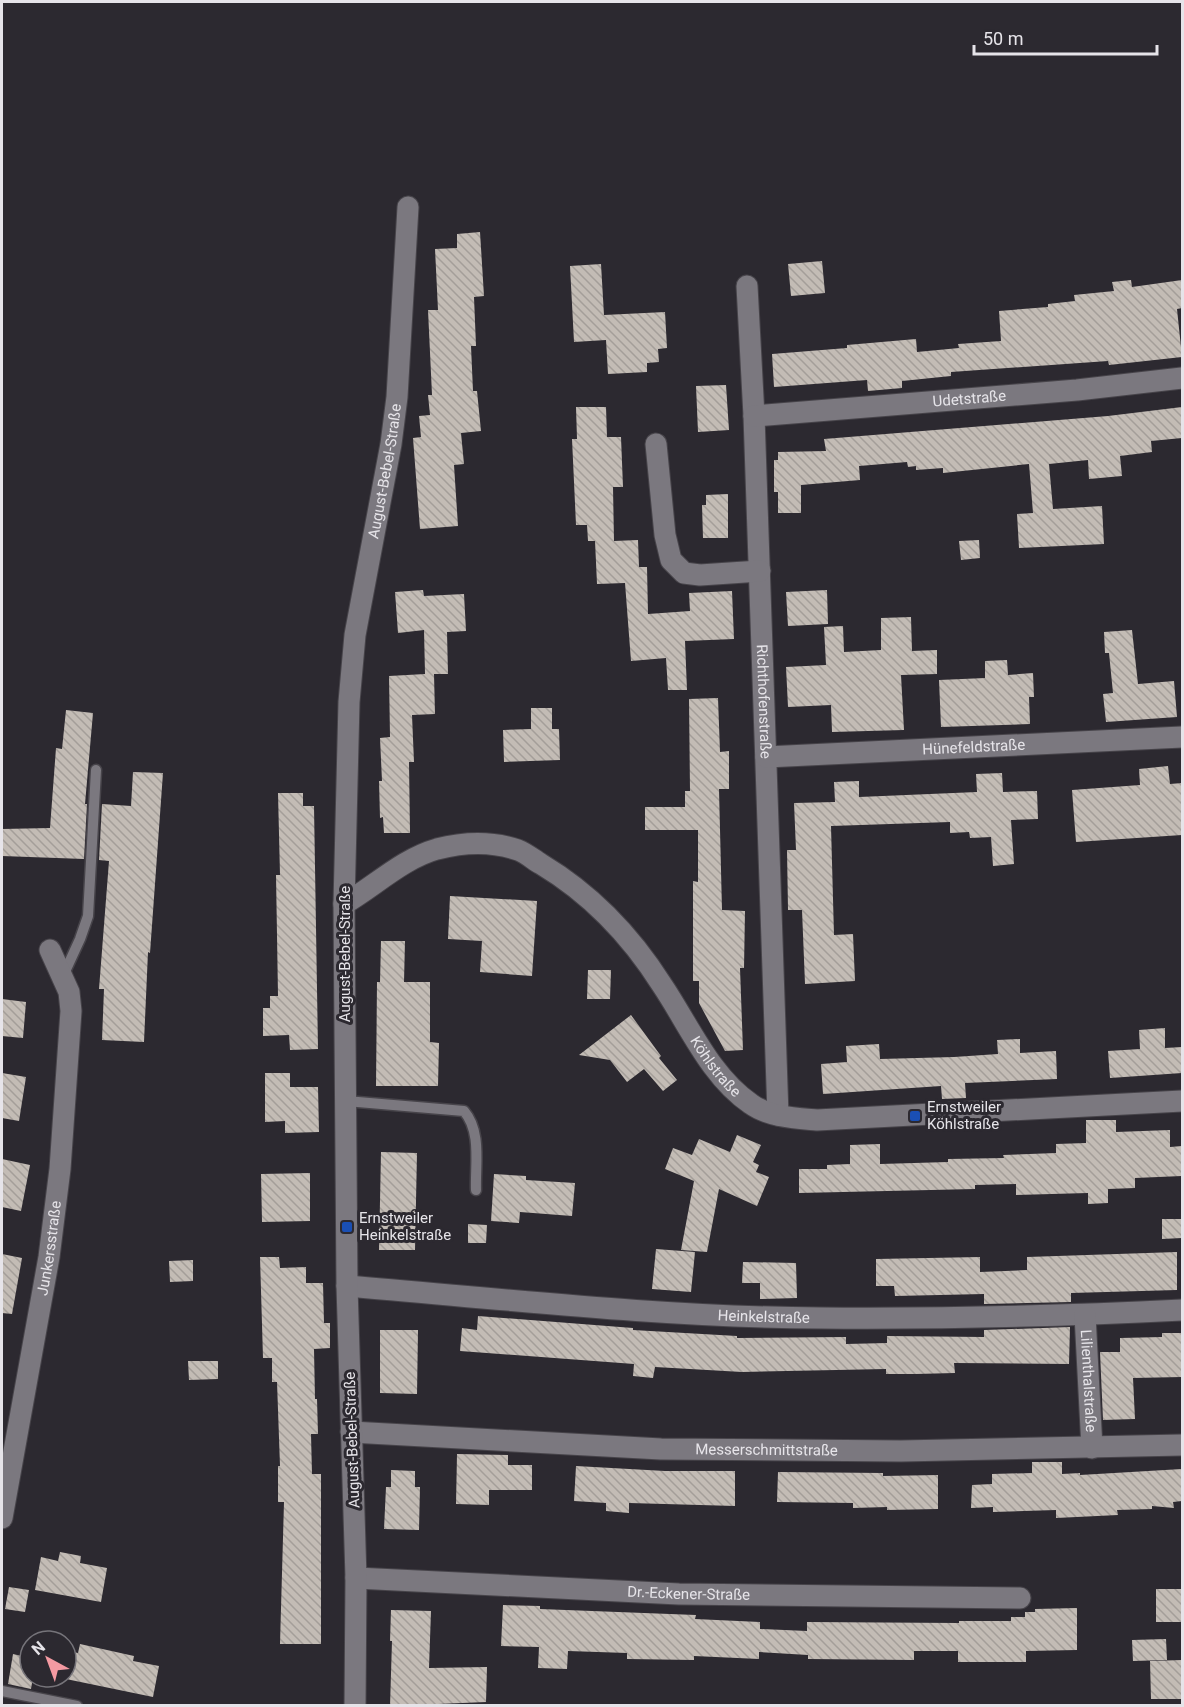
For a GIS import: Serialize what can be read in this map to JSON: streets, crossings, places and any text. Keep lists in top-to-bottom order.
{
  "streets": {
    "street": [
      "Udetstraße",
      "August-Bebel-Straße",
      "Richthofenstraße",
      "Hünefeldstraße",
      "Köhlstraße",
      "Junkersstraße",
      "Heinkelstraße",
      "Lilienthalstraße",
      "Messerschmittstraße",
      "Dr.-Eckener-Straße"
    ]
  },
  "crossings": [
    ["Udetstraße", "Richthofenstraße"],
    ["August-Bebel-Straße", "Köhlstraße"],
    ["August-Bebel-Straße", "Heinkelstraße"],
    ["August-Bebel-Straße", "Messerschmittstraße"],
    ["August-Bebel-Straße", "Dr.-Eckener-Straße"],
    ["Richthofenstraße", "Hünefeldstraße"],
    ["Richthofenstraße", "Köhlstraße"],
    ["Heinkelstraße", "Lilienthalstraße"],
    ["Lilienthalstraße", "Messerschmittstraße"]
  ],
  "places": {
    "transit": ["Ernstweiler Köhlstraße", "Ernstweiler Heinkelstraße"]
  },
  "scale_bar": "50 m",
  "north": "top left"
}
